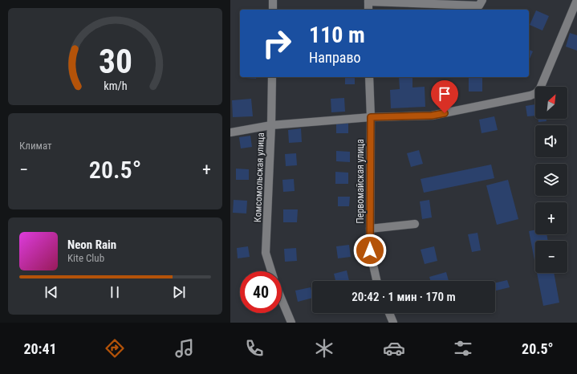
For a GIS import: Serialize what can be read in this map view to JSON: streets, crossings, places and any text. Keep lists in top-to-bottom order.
{
  "streets": {
    "street": ["Комсомольская улица", "Первомайская улица"]
  },
  "north": "top right",
  "page": {
    "turn": ["110 m", "Направо"],
    "map_buttons": ["+", "−"],
    "tile": "Климат",
    "heat": ["−", "20.5°", "+"],
    "song": ["Neon Rain", "Kite Club"],
    "limit": "40",
    "trip": "20:42 · 1 мин · 170 m",
    "tabs": ["20:41", "20.5°"],
    "gauge": ["30", "km/h"]
  }
}
